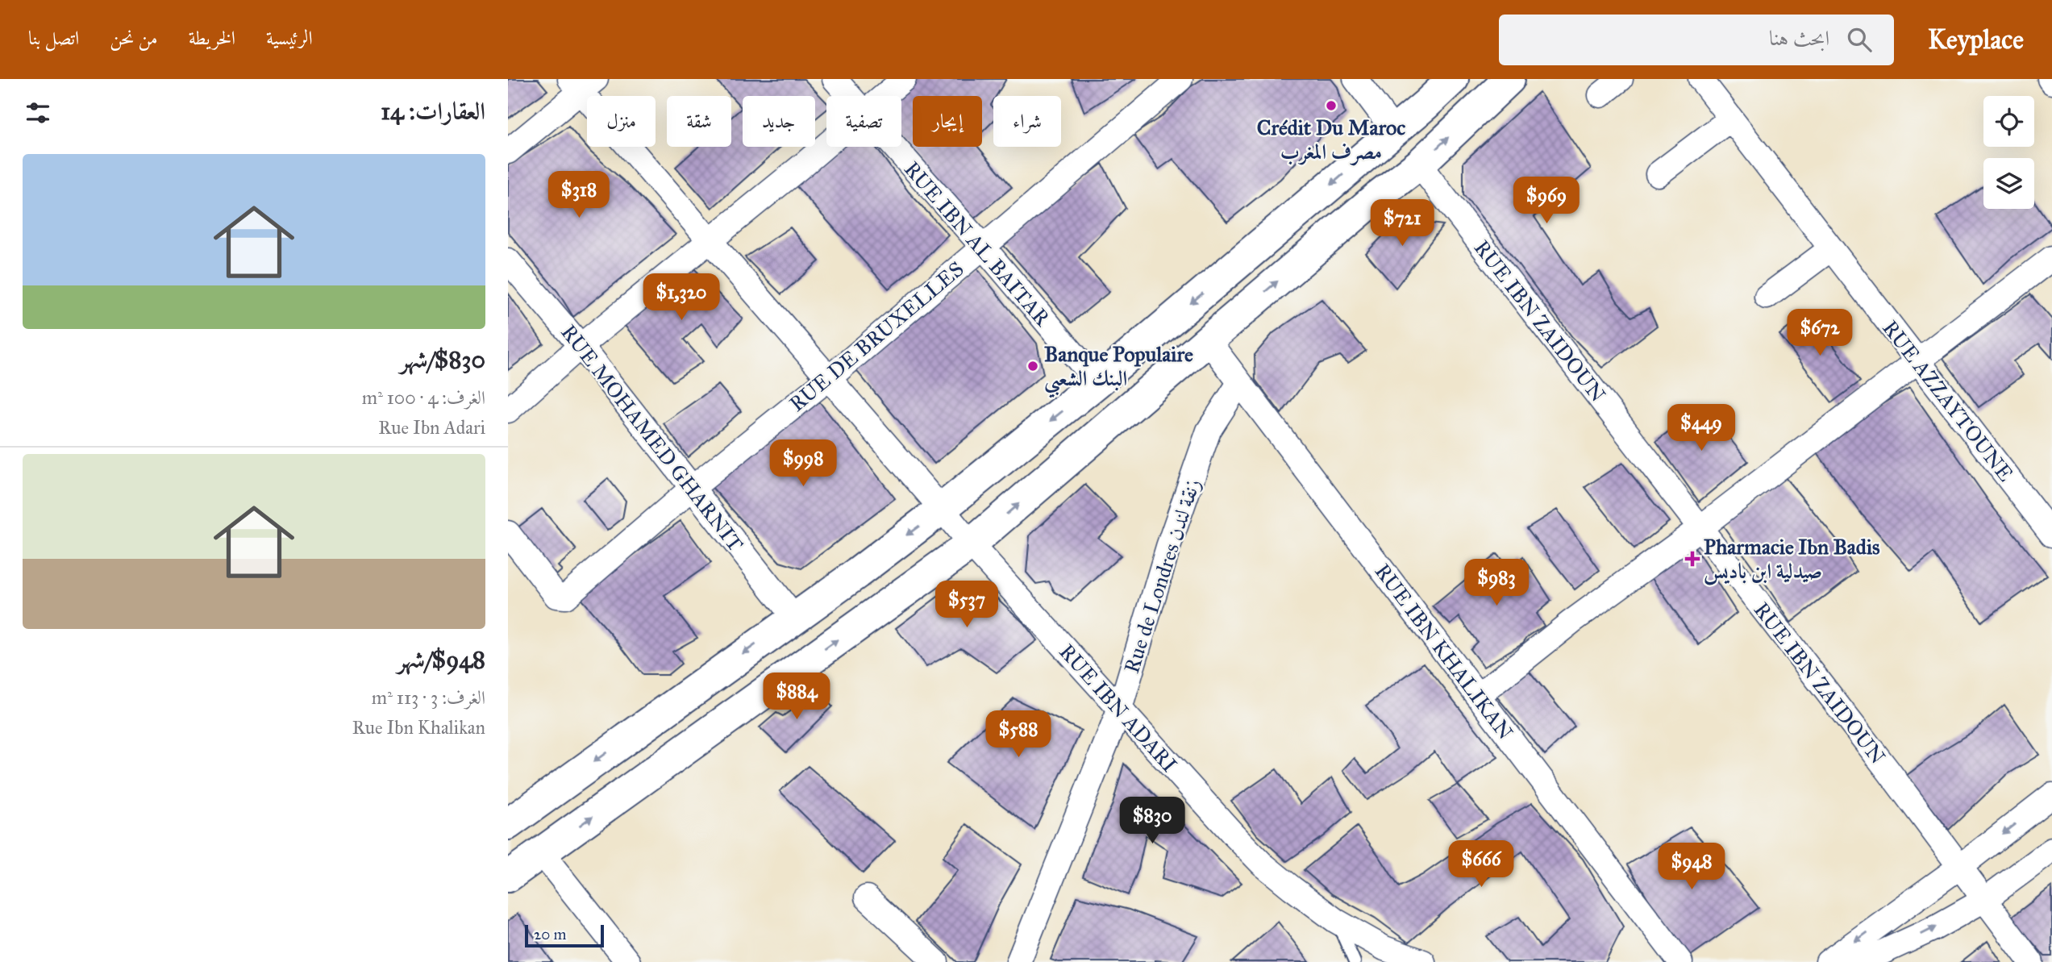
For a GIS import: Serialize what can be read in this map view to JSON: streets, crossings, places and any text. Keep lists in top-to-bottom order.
{
  "streets": {
    "street": [
      "RUE IBN AL BAITAR",
      "RUE IBN ZAIDOUN",
      "RUE DE BRUXELLES",
      "RUE AZZAYTOUNE",
      "RUE MOHAMED GHARNIT",
      "Rue de Londres زنقة لندن",
      "RUE IBN KHALIKAN",
      "RUE IBN ADARI"
    ]
  },
  "crossings": [
    ["RUE IBN AL BAITAR", "RUE DE BRUXELLES"],
    ["RUE DE BRUXELLES", "RUE MOHAMED GHARNIT"],
    ["RUE DE BRUXELLES", "RUE IBN ADARI"],
    ["Rue de Londres زنقة لندن", "RUE IBN KHALIKAN"],
    ["Rue de Londres زنقة لندن", "RUE IBN ADARI"]
  ],
  "places": {
    "other": ["Crédit Du Maroc مصرف المغرب", "Banque Populaire البنك الشعبي"],
    "health": ["Pharmacie Ibn Badis صيدلية ابن باديس"]
  },
  "scale_bar": "20 m",
  "page": {
    "header": "Keyplace",
    "search": "ابحث هنا",
    "nav": [
      "الرئيسية",
      "الخريطة",
      "من نحن",
      "اتصل بنا"
    ],
    "heading": "العقارات: 14",
    "chip": [
      "شراء",
      "إيجار",
      "تصفية",
      "جديد",
      "شقة",
      "منزل"
    ],
    "list": [
      {
        "name": "$830/شهر",
        "note": "الغرف: 4 · 100 m² · Rue Ibn Adari"
      },
      {
        "name": "$948/شهر",
        "note": "الغرف: 3 · 113 m² · Rue Ibn Khalikan"
      }
    ],
    "price": [
      "$318",
      "$969",
      "$721",
      "$1,320",
      "$672",
      "$449",
      "$998",
      "$983",
      "$537",
      "$884",
      "$588",
      "$830",
      "$666",
      "$948"
    ],
    "scale": "20 m"
  }
}
